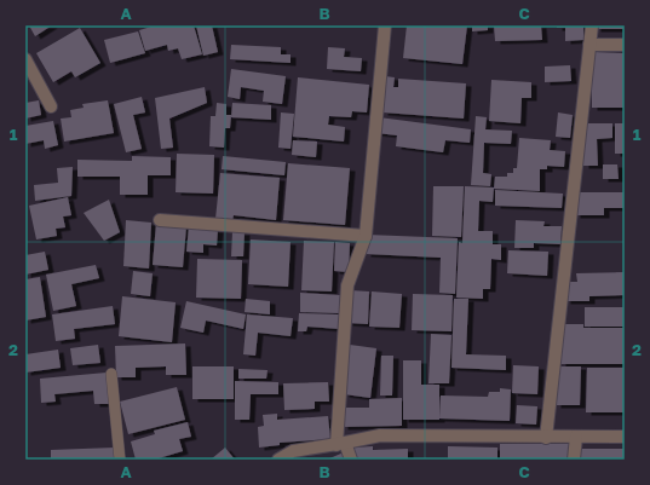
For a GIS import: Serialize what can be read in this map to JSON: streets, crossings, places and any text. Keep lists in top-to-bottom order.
{
  "grid": {
    "columns": ["A", "B", "C"],
    "rows": ["1", "2"]
  }
}
